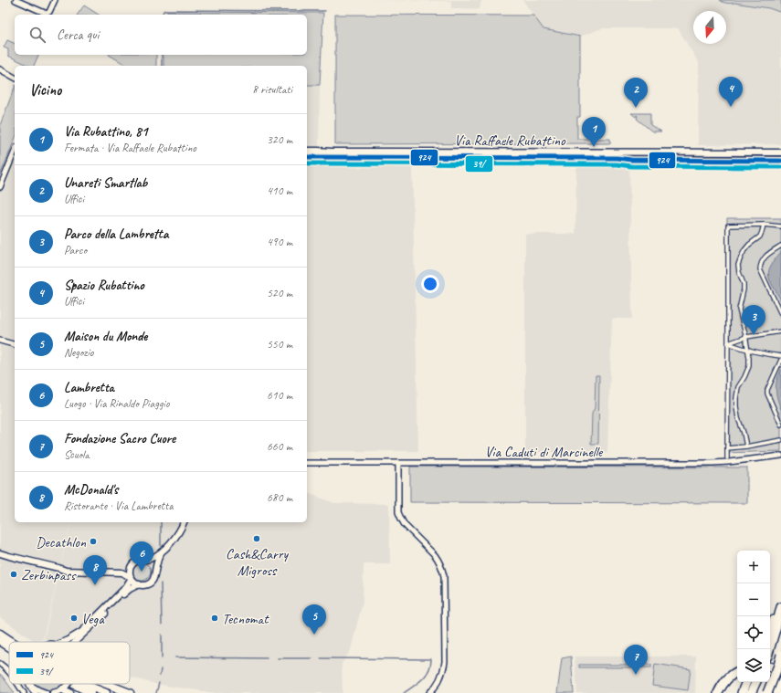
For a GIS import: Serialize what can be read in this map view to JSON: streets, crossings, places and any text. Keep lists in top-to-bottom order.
{
  "streets": {
    "street": ["Via Raffaele Rubattino", "Via Caduti di Marcinelle"]
  },
  "places": [
    "Cash&Carry Migross",
    "Decathlon",
    "Zerbinpass",
    "Vega",
    "Tecnomat"
  ],
  "lines": ["transit line 924", "transit line 39/"],
  "legend": ["924", "39/"],
  "north": "bottom",
  "page": {
    "search": "Cerca qui",
    "heading": ["Vicino", "8 risultati"],
    "pins": [
      "4",
      "2",
      "1",
      "3",
      "6",
      "8",
      "5",
      "7"
    ],
    "list": [
      {
        "mark": "1",
        "name": "Via Rubattino, 81",
        "note": "Fermata · Via Raffaele Rubattino",
        "value": "320 m"
      },
      {
        "mark": "2",
        "name": "Unareti Smartlab",
        "note": "Uffici",
        "value": "410 m"
      },
      {
        "mark": "3",
        "name": "Parco della Lambretta",
        "note": "Parco",
        "value": "490 m"
      },
      {
        "mark": "4",
        "name": "Spazio Rubattino",
        "note": "Uffici",
        "value": "520 m"
      },
      {
        "mark": "5",
        "name": "Maison du Monde",
        "note": "Negozio",
        "value": "550 m"
      },
      {
        "mark": "6",
        "name": "Lambretta",
        "note": "Luogo · Via Rinaldo Piaggio",
        "value": "610 m"
      },
      {
        "mark": "7",
        "name": "Fondazione Sacro Cuore",
        "note": "Scuola",
        "value": "660 m"
      },
      {
        "mark": "8",
        "name": "McDonald's",
        "note": "Ristorante · Via Lambretta",
        "value": "680 m"
      }
    ],
    "map_buttons": ["+", "−"]
  }
}
